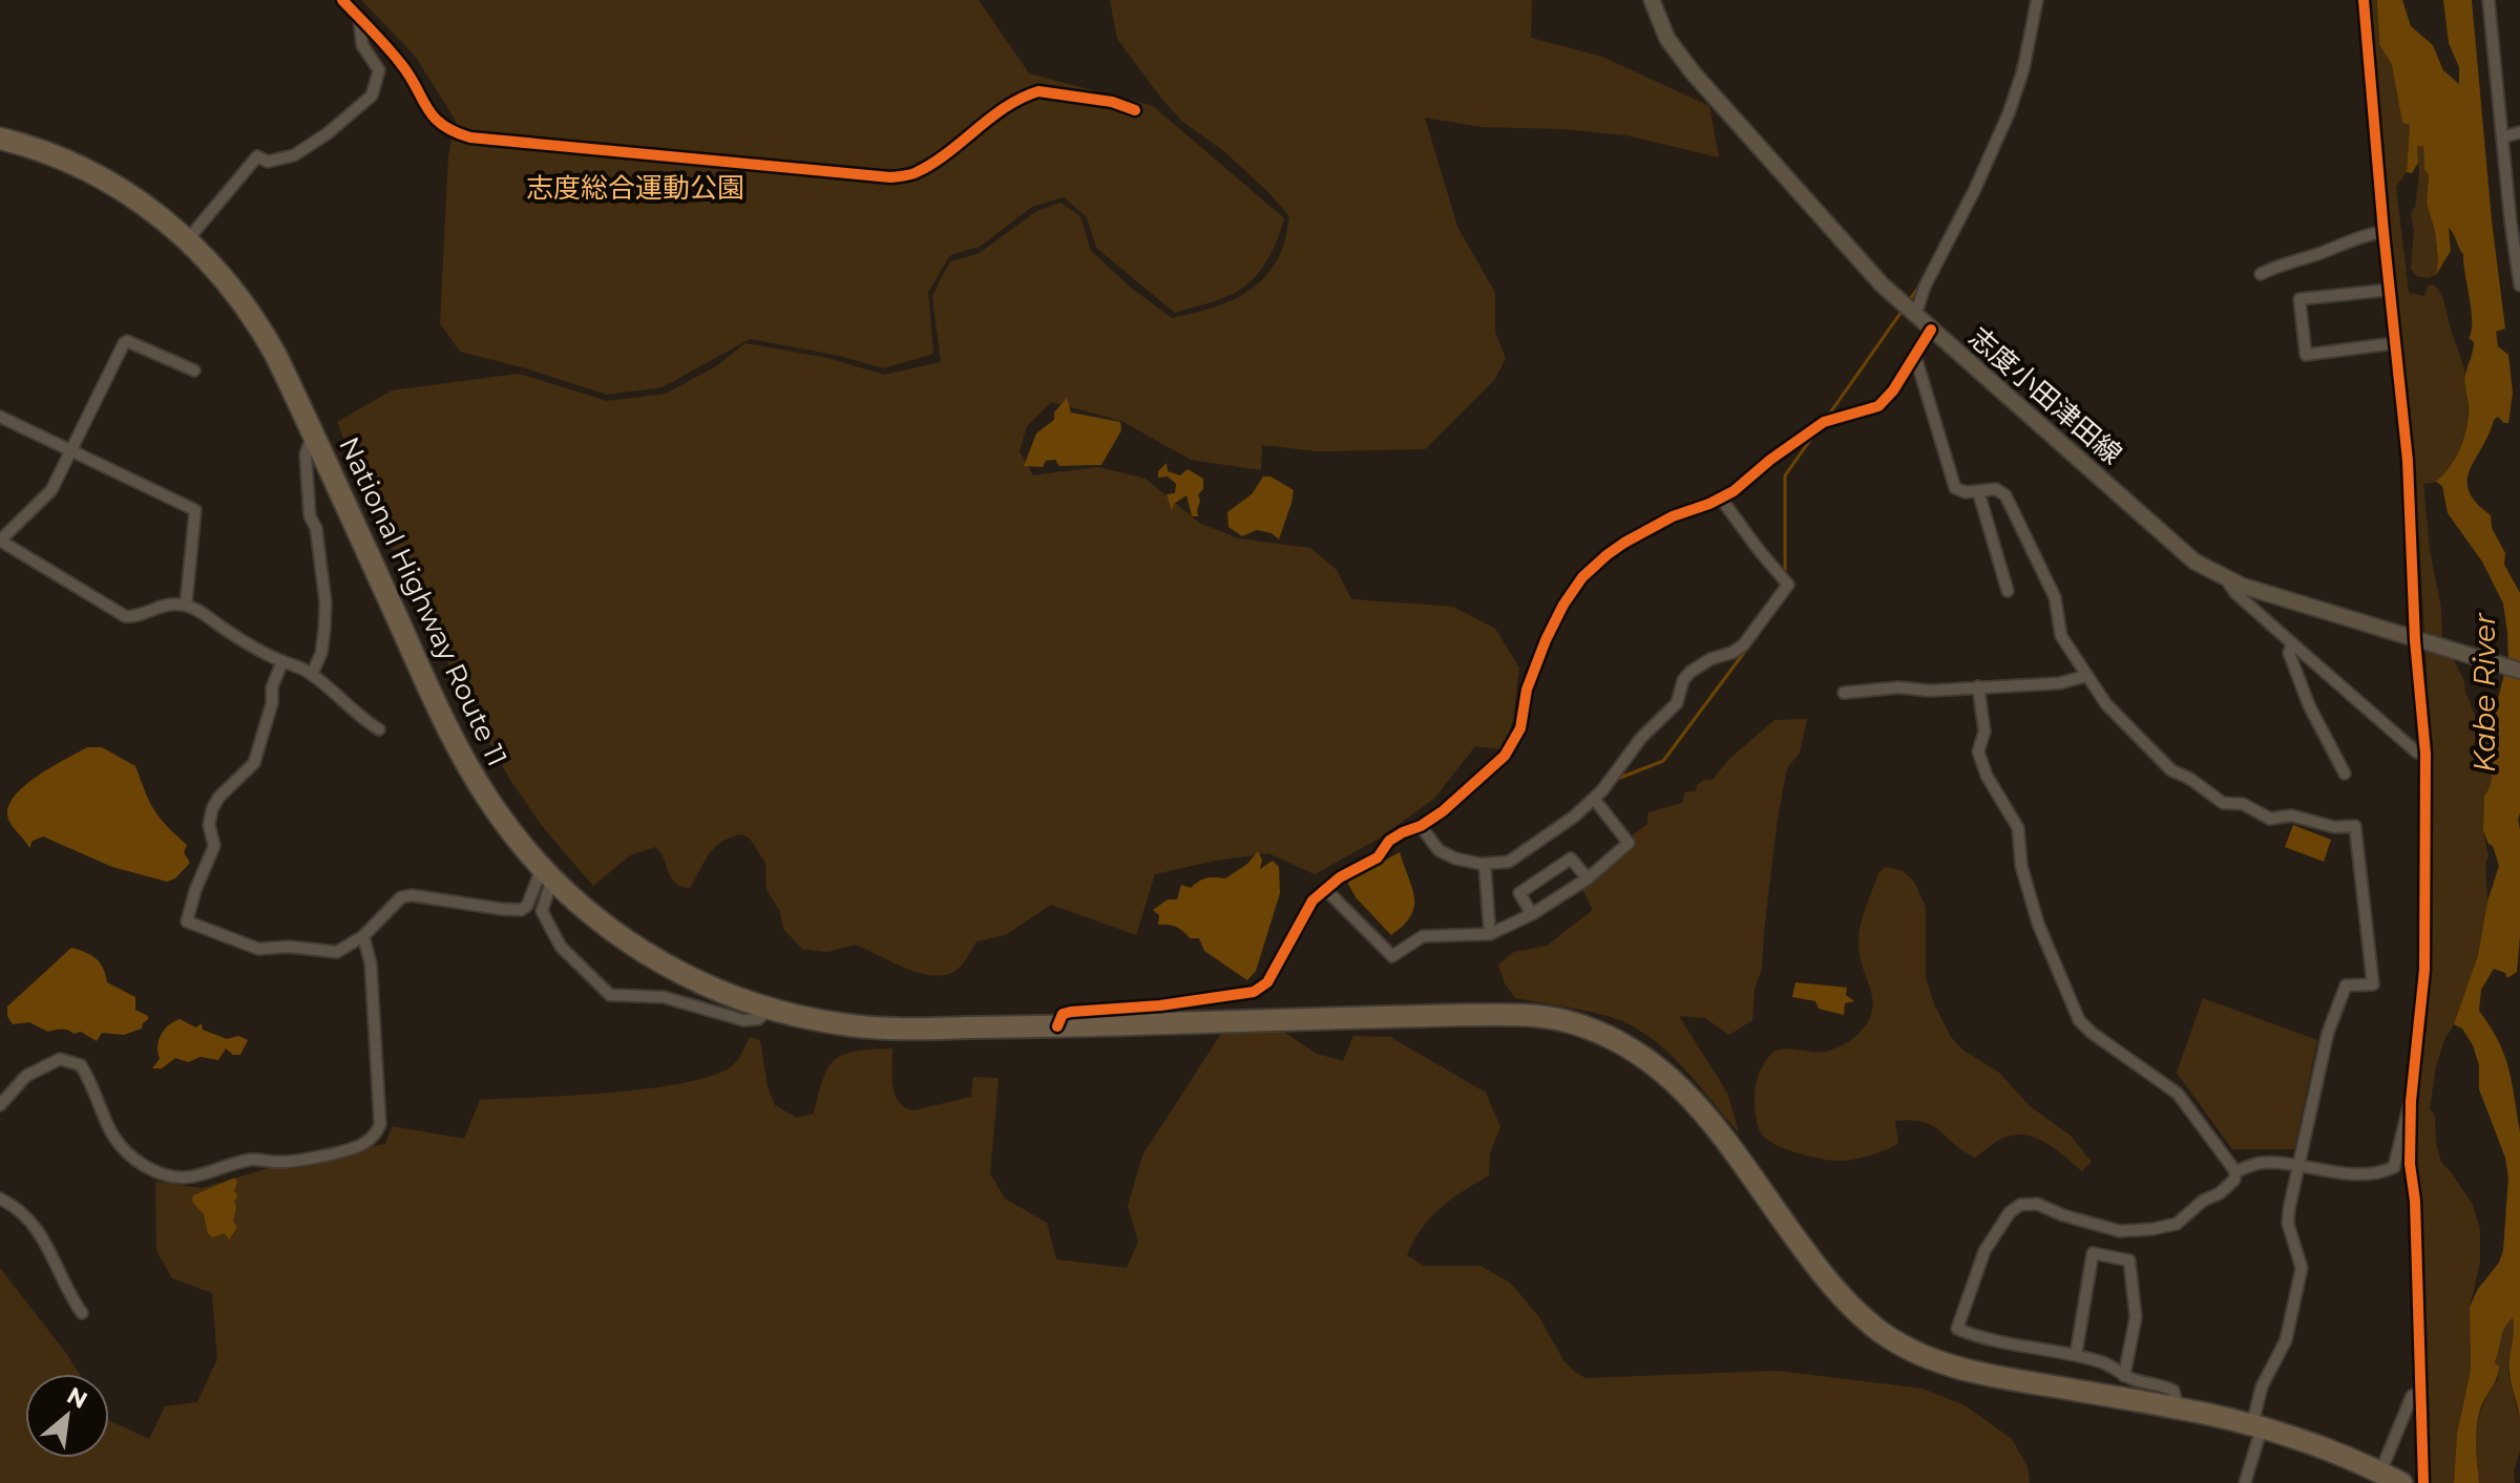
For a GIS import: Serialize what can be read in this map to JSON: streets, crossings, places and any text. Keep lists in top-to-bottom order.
{
  "streets": {
    "highway": ["National Highway Route 11"],
    "main road": ["志度小田津田線"]
  },
  "water": ["Kabe River"],
  "parks": ["志度総合運動公園"],
  "north": "top right"
}
